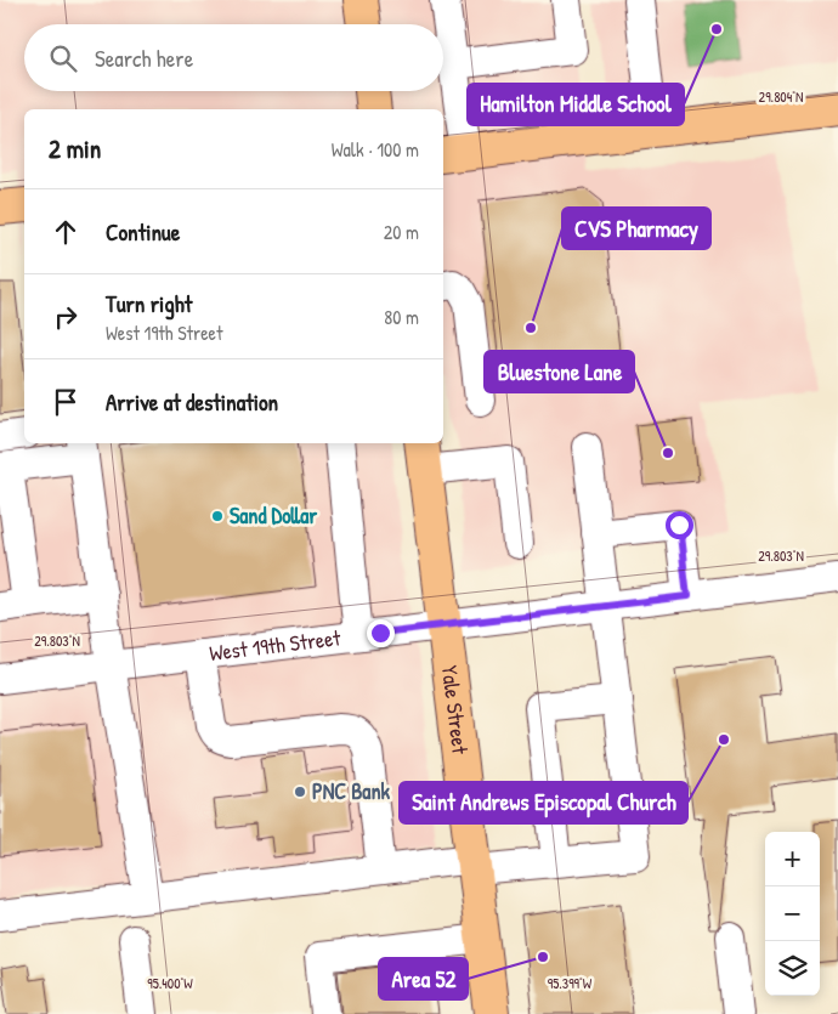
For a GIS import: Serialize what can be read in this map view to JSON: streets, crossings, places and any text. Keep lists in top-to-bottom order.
{
  "streets": {
    "main road": ["Yale Street"],
    "street": ["West 19th Street"]
  },
  "crossings": [
    ["West 19th Street", "Yale Street"]
  ],
  "places": [
    "Hamilton Middle School",
    "CVS Pharmacy",
    "Bluestone Lane",
    "Sand Dollar",
    "Saint Andrews Episcopal Church",
    "PNC Bank",
    "Area 52"
  ],
  "page": {
    "search": "Search here",
    "heading": ["2 min", "Walk · 100 m"],
    "list": [
      ["Continue", "20 m"],
      ["Turn right", "West 19th Street", "80 m"],
      "Arrive at destination"
    ],
    "map_buttons": ["+", "−"]
  },
  "coordinates": [
    "29.804°N",
    "29.803°N",
    "95.400°W",
    "95.399°W"
  ]
}
